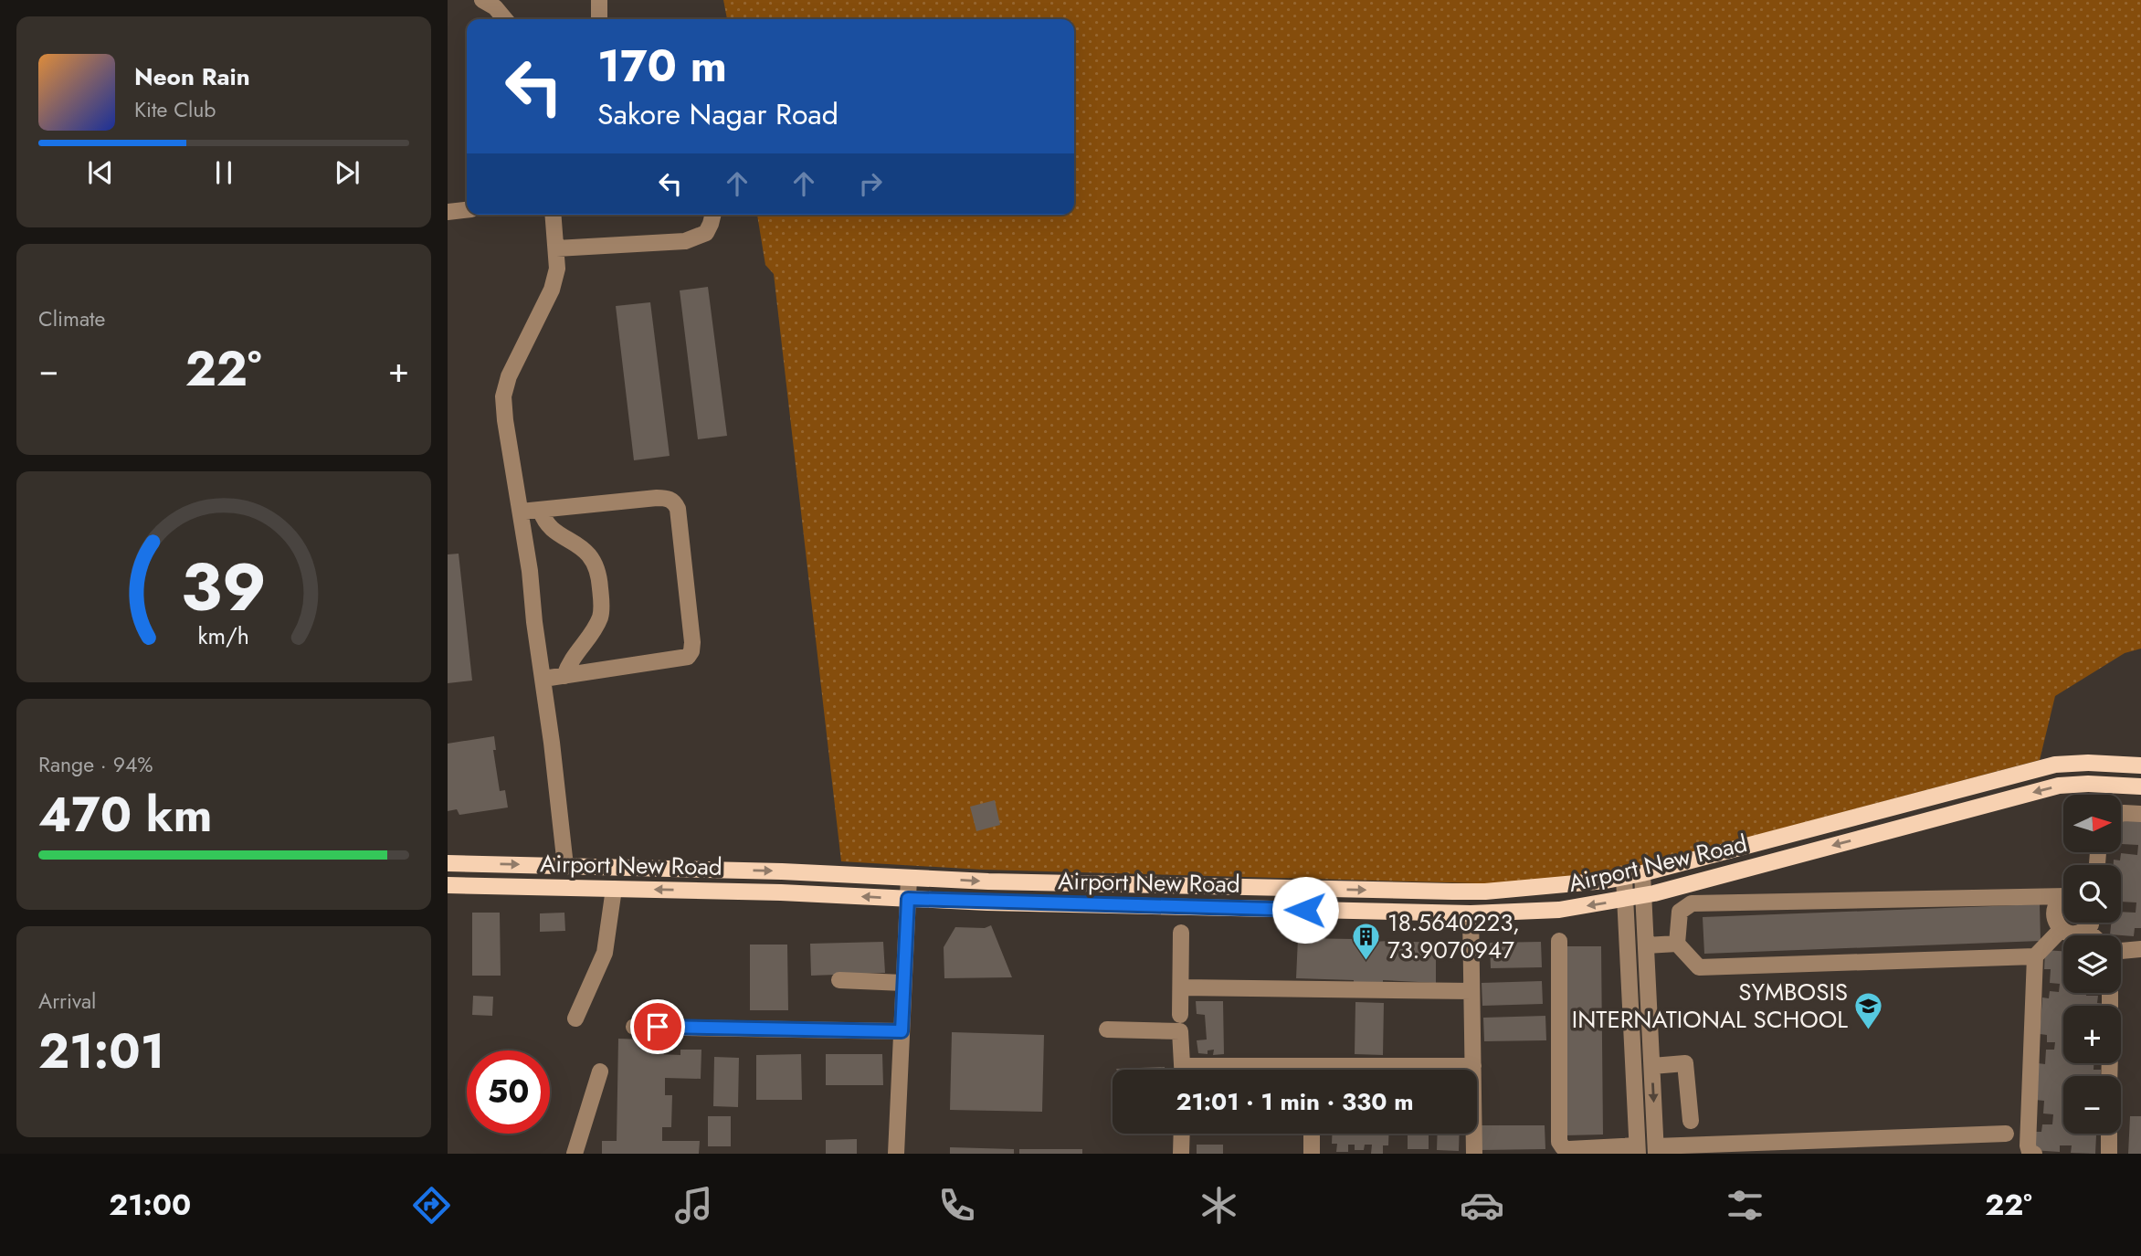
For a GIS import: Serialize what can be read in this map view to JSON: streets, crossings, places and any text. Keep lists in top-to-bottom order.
{
  "streets": {
    "main road": ["Airport New Road"]
  },
  "places": {
    "building": ["18.5640223, 73.9070947"],
    "school or university": ["SYMBOSIS INTERNATIONAL SCHOOL"]
  },
  "north": "right",
  "page": {
    "turn": ["170 m", "Sakore Nagar Road"],
    "song": ["Neon Rain", "Kite Club"],
    "tile": [
      "Climate",
      ["Range · 94%", "470 km"],
      ["Arrival", "21:01"]
    ],
    "heat": ["−", "22°", "+"],
    "map_buttons": ["+", "−"],
    "limit": "50",
    "trip": "21:01 · 1 min · 330 m",
    "tabs": ["21:00", "22°"],
    "gauge": ["39", "km/h"]
  }
}
